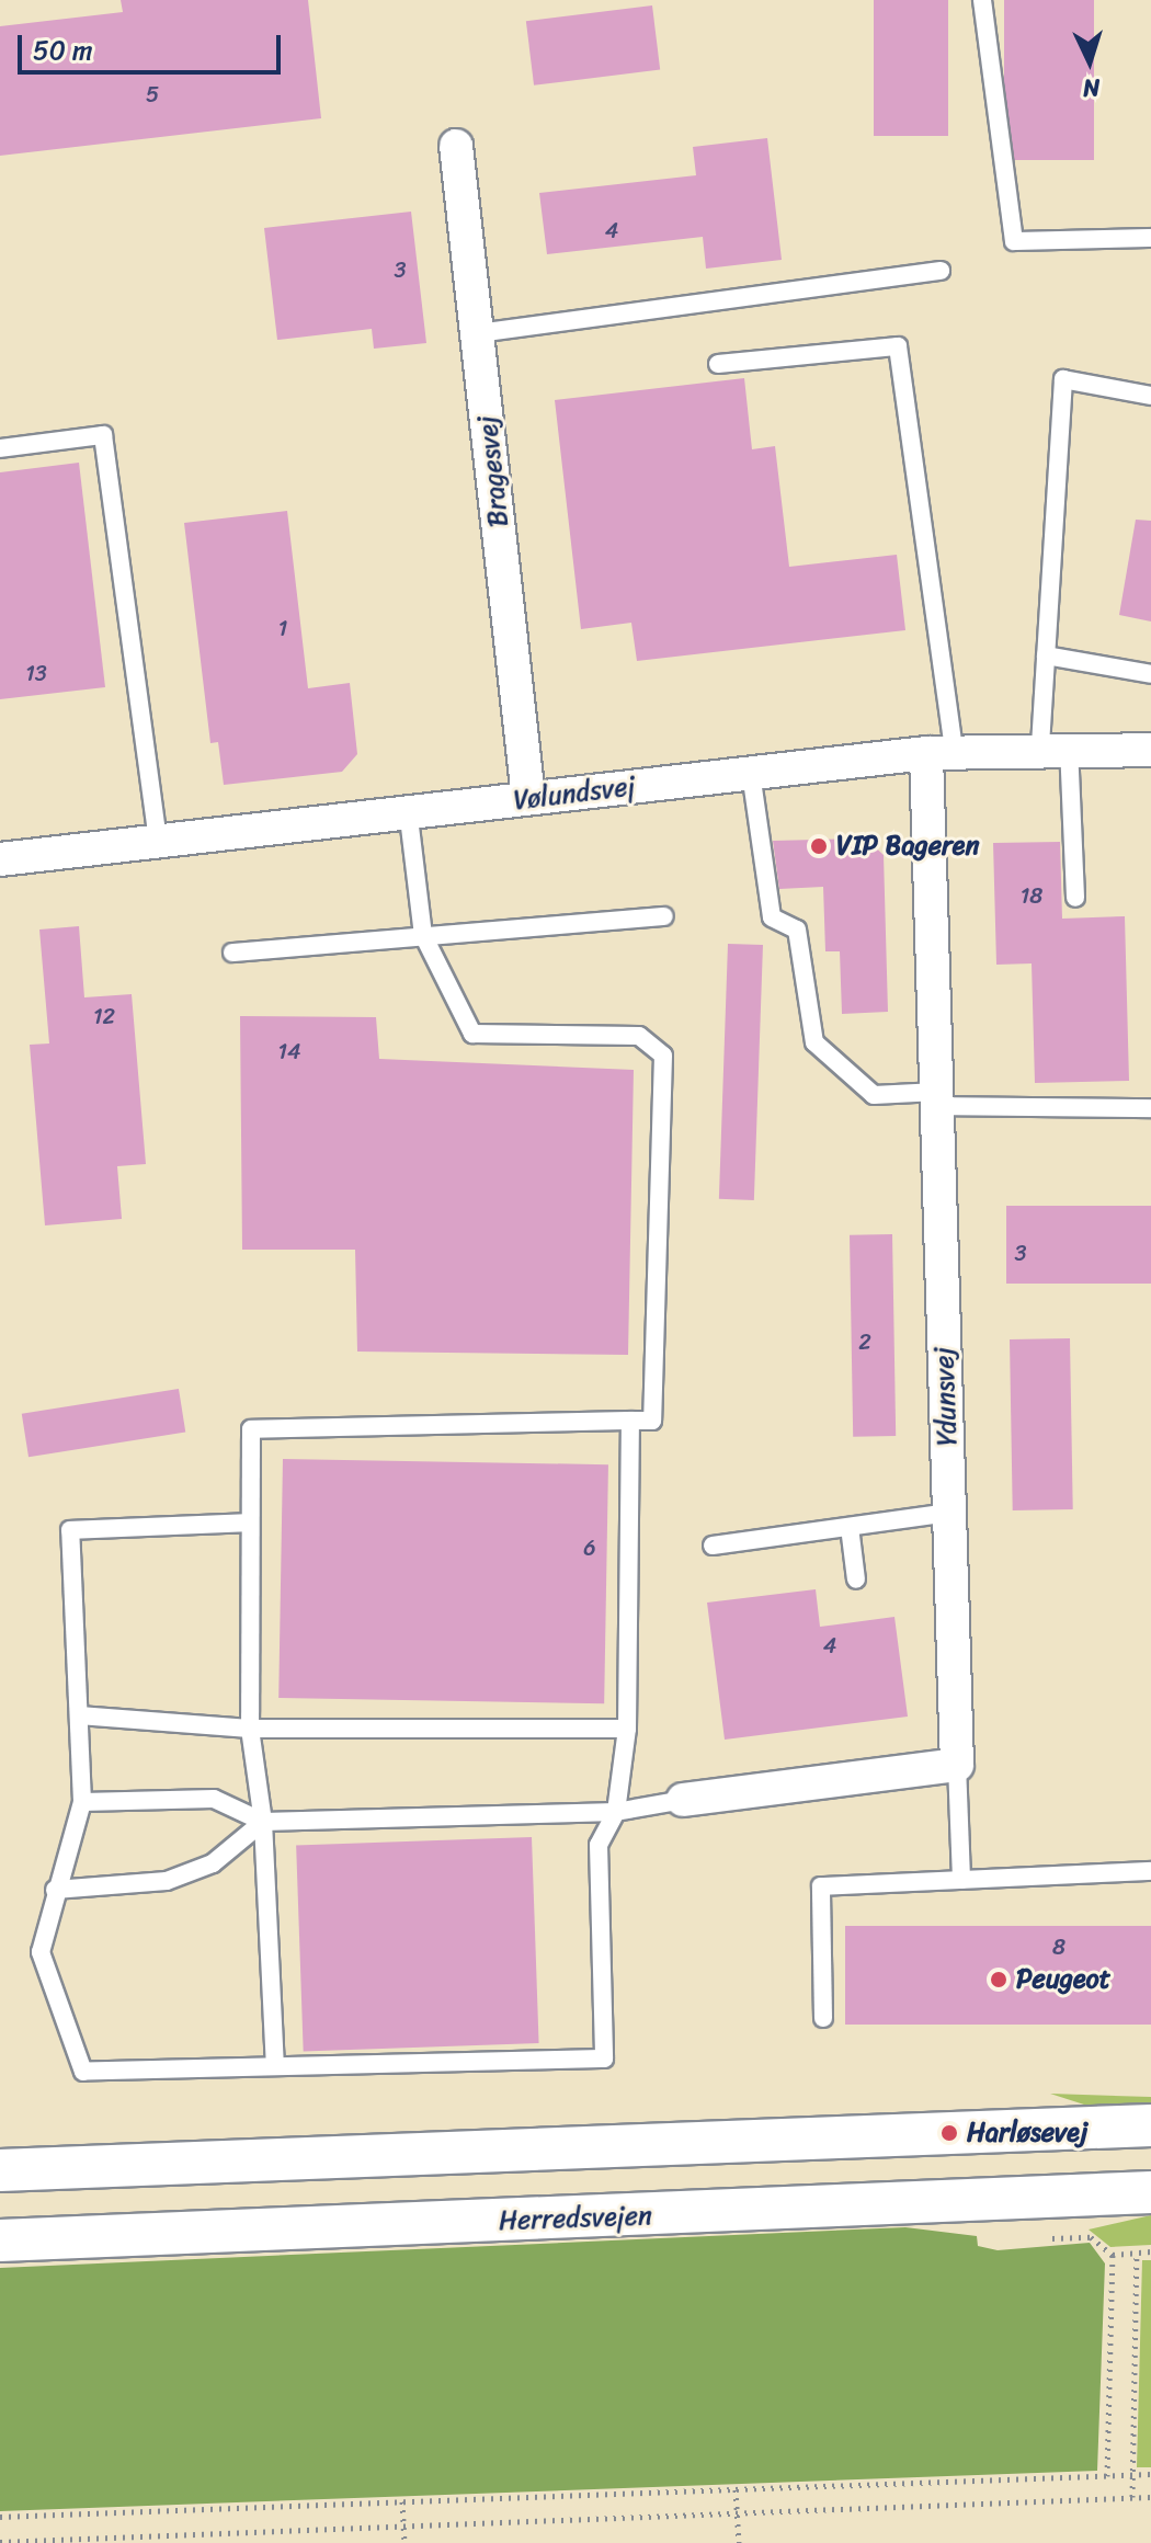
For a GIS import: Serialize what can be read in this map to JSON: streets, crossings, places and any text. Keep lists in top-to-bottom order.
{
  "streets": {
    "street": [
      "Bragesvej",
      "Vølundsvej",
      "Ydunsvej",
      "Herredsvejen"
    ]
  },
  "crossings": [
    ["Bragesvej", "Vølundsvej"],
    ["Vølundsvej", "Ydunsvej"]
  ],
  "places": ["VIP Bageren", "Peugeot", "Harløsevej"],
  "house_numbers": [
    "5",
    "4",
    "3",
    "1",
    "13",
    "18",
    "12",
    "14",
    "3",
    "2",
    "6",
    "4",
    "8"
  ],
  "scale_bar": "50 m",
  "north": "bottom"
}
